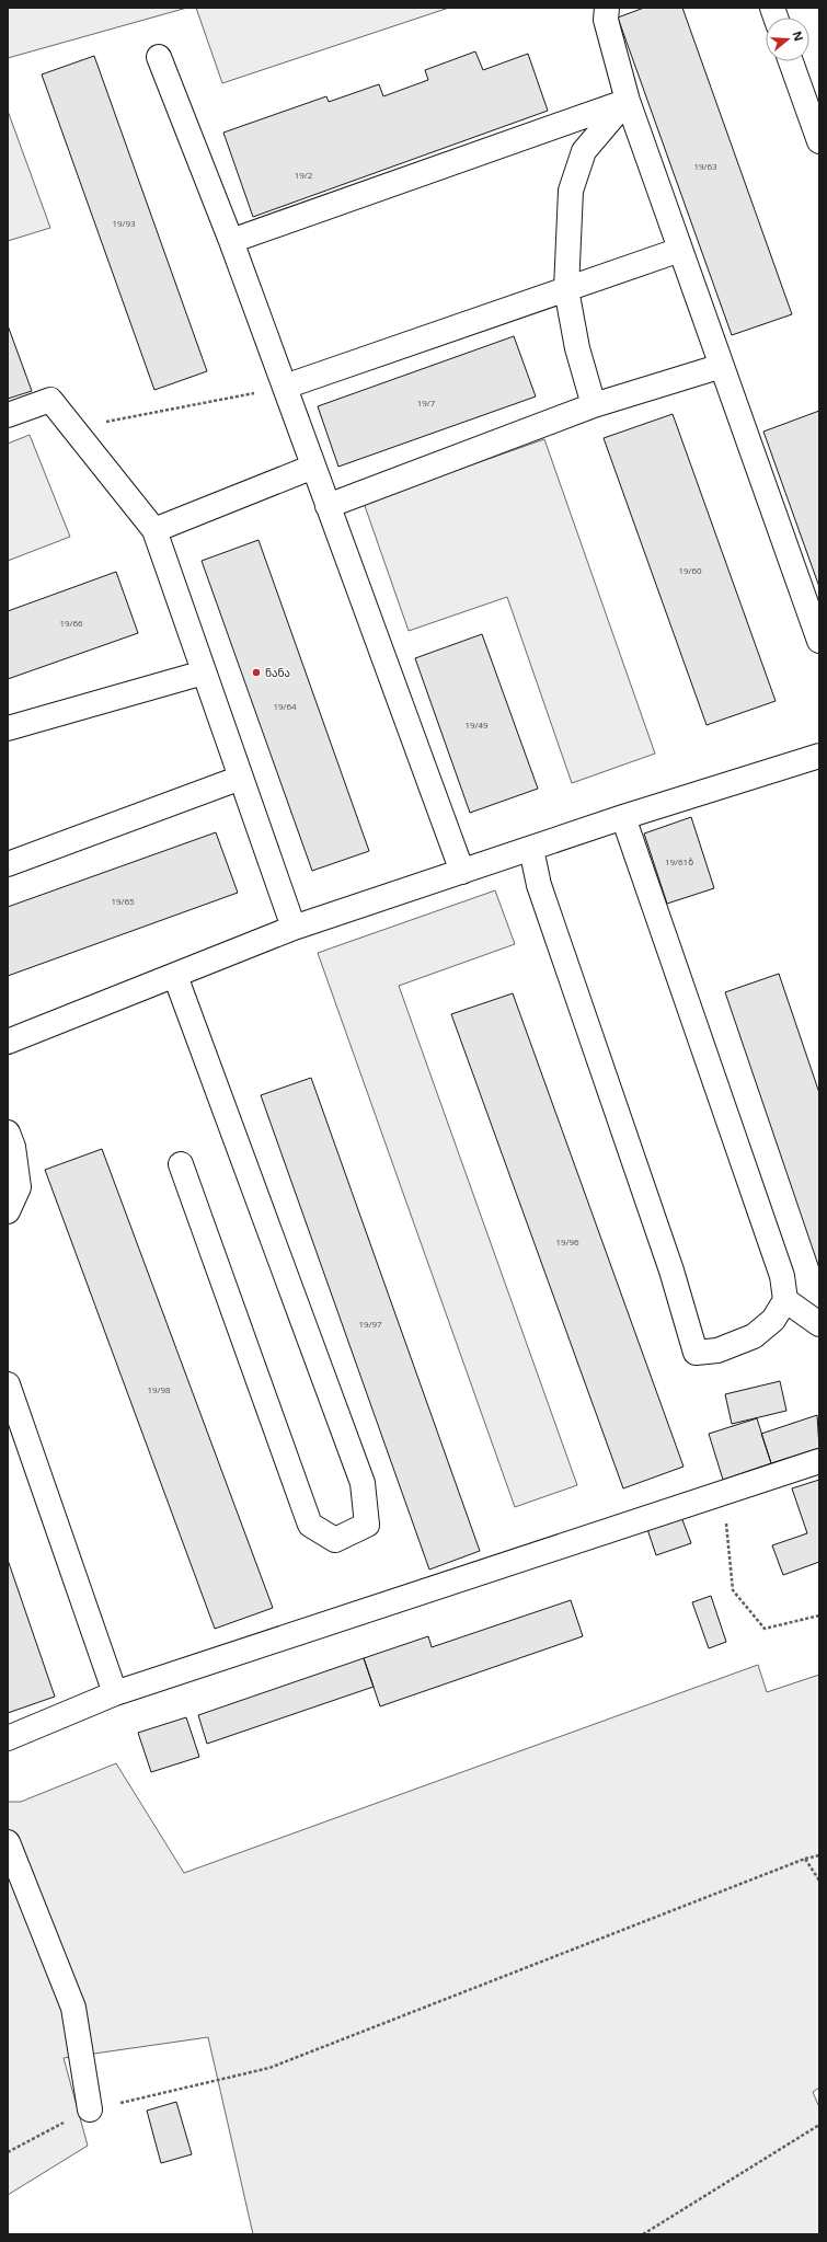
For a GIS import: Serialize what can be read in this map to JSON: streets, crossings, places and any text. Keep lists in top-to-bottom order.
{
  "places": ["ნანა"],
  "house_numbers": [
    "19/63",
    "19/2",
    "19/93",
    "19/7",
    "19/60",
    "19/66",
    "19/64",
    "19/49",
    "19/61ბ",
    "19/65",
    "19/96",
    "19/97",
    "19/98"
  ],
  "north": "right"
}
